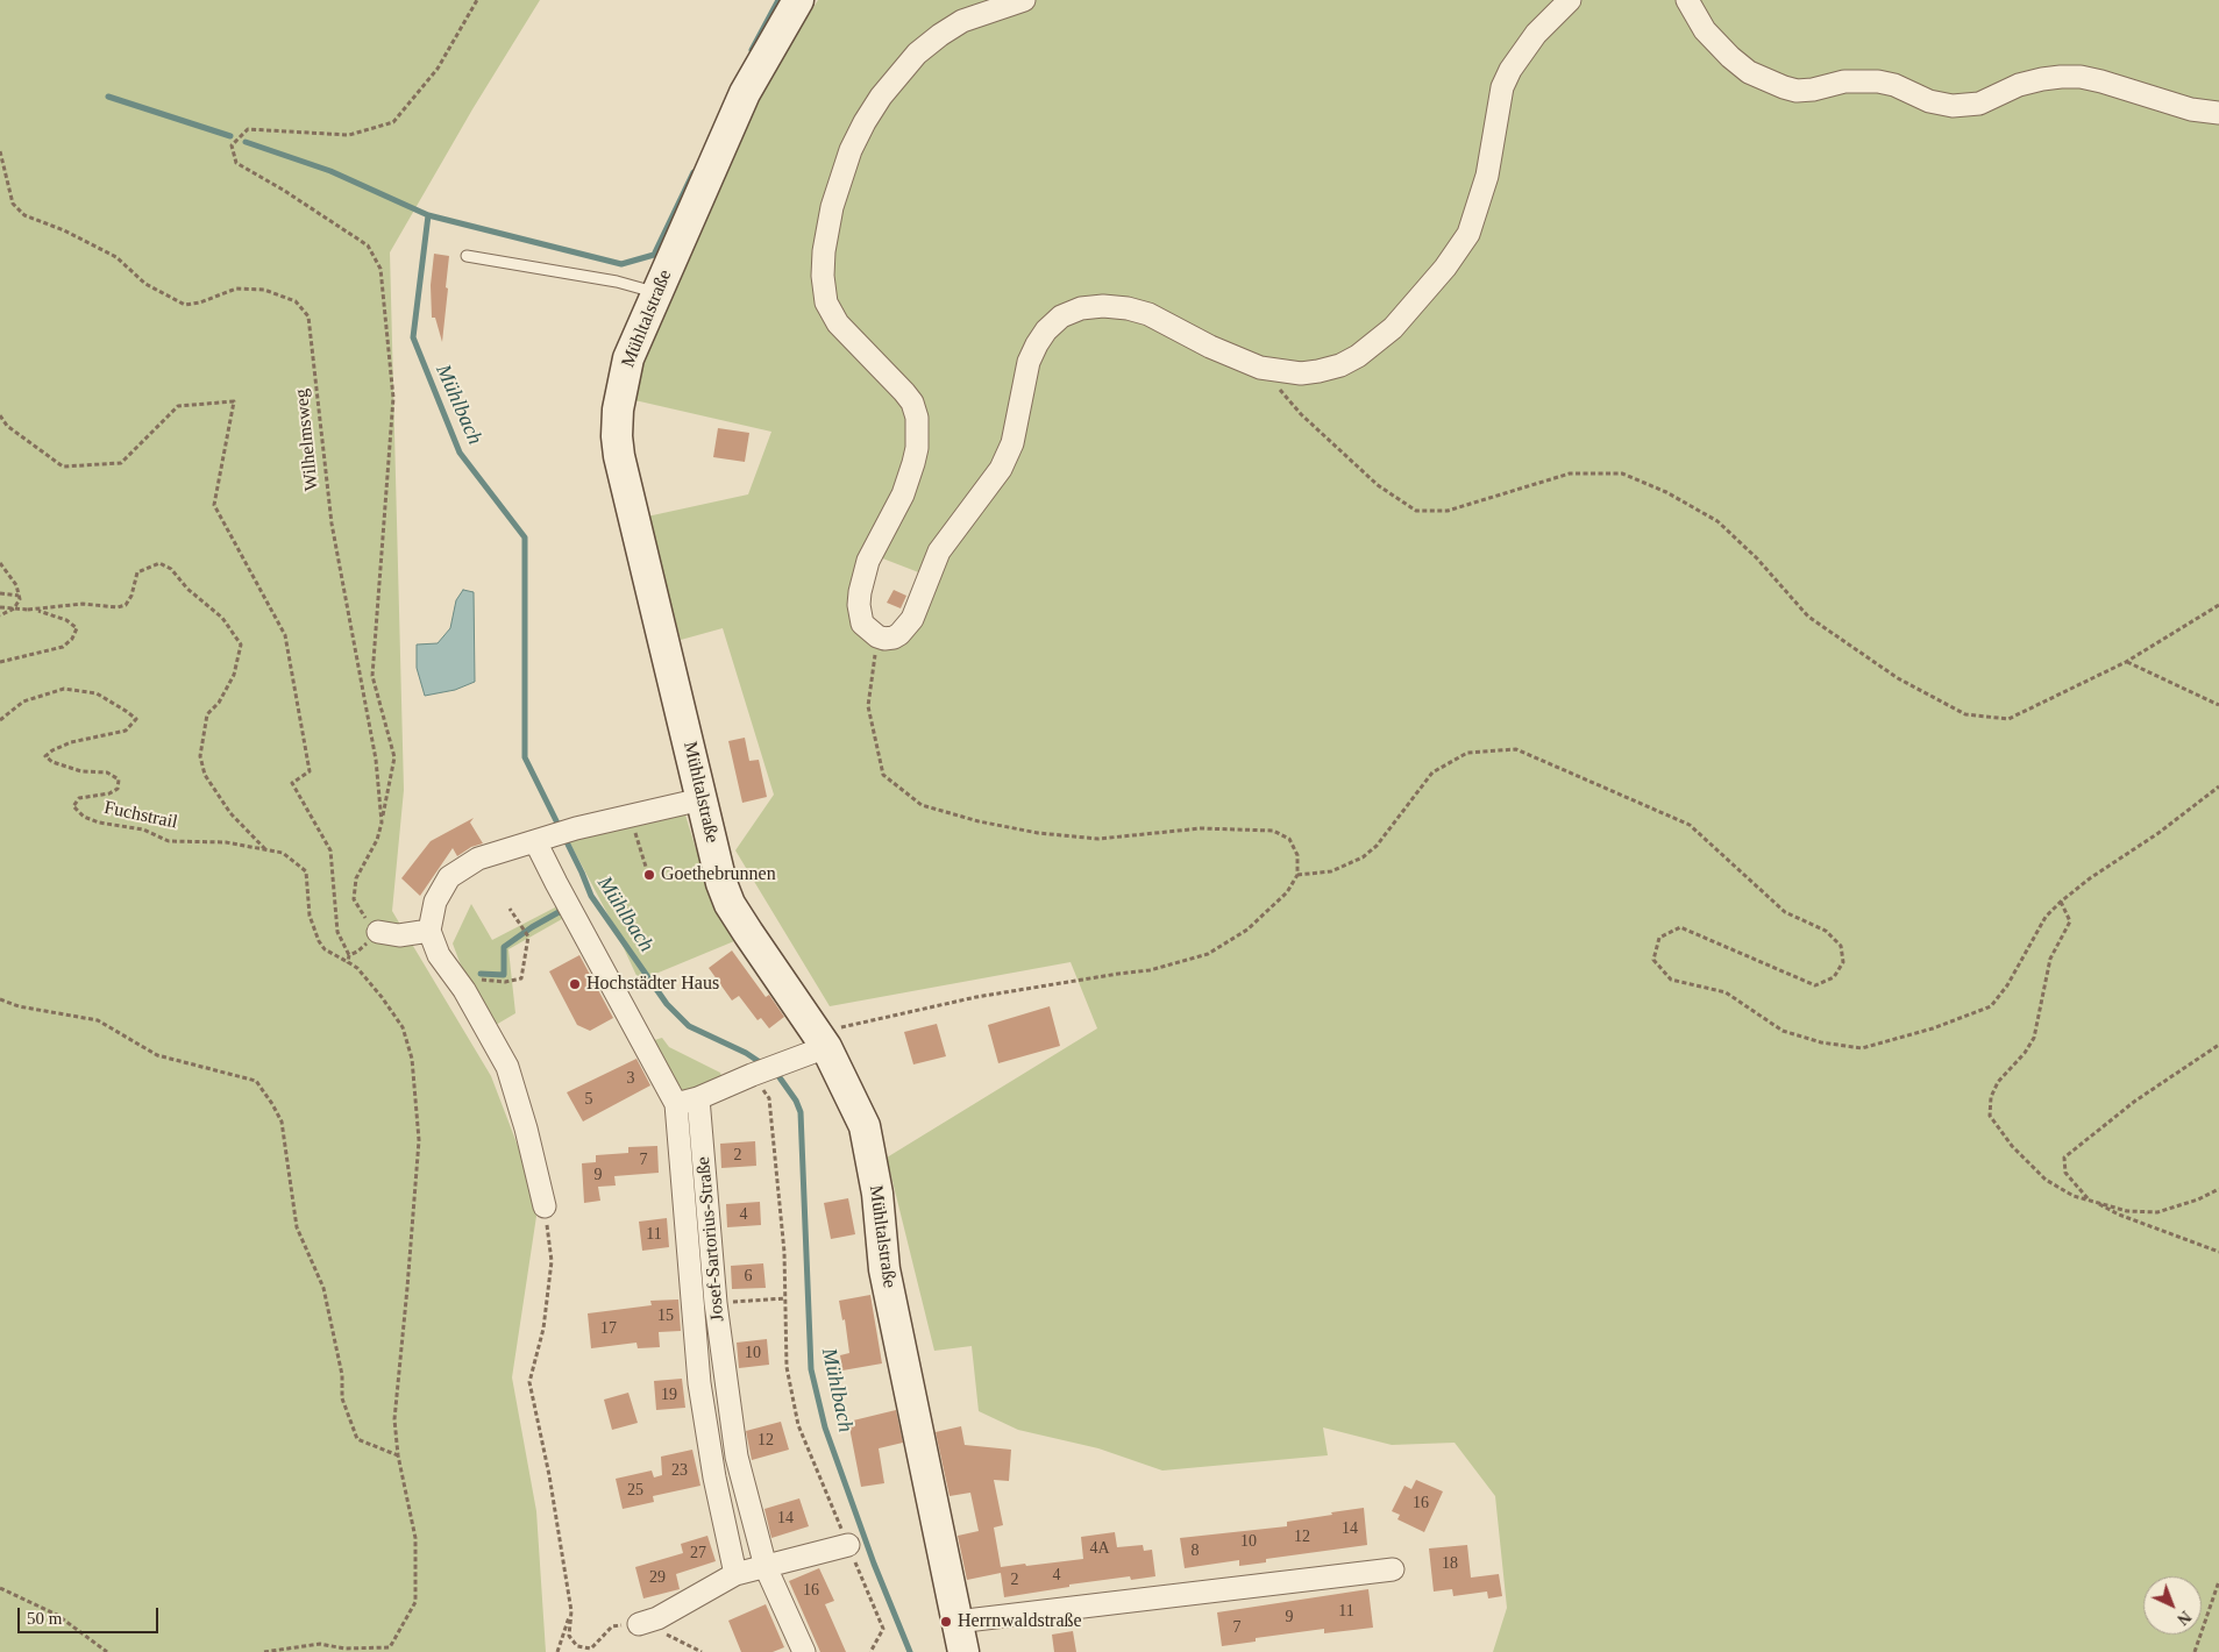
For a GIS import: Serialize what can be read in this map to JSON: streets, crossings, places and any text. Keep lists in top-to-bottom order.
{
  "streets": {
    "main road": ["Mühltalstraße"],
    "street": ["Josef-Sartorius-Straße"],
    "path": ["Wilhelmsweg", "Fuchstrail"]
  },
  "water": ["Mühlbach"],
  "places": ["Goethebrunnen", "Hochstädter Haus", "Herrnwaldstraße"],
  "house_numbers": [
    "3",
    "5",
    "2",
    "7",
    "9",
    "4",
    "11",
    "6",
    "15",
    "17",
    "10",
    "19",
    "12",
    "23",
    "25",
    "16",
    "14",
    "14",
    "12",
    "10",
    "4A",
    "8",
    "27",
    "18",
    "4",
    "29",
    "2",
    "16",
    "11",
    "9",
    "7"
  ],
  "scale_bar": "50 m",
  "north": "bottom right"
}
